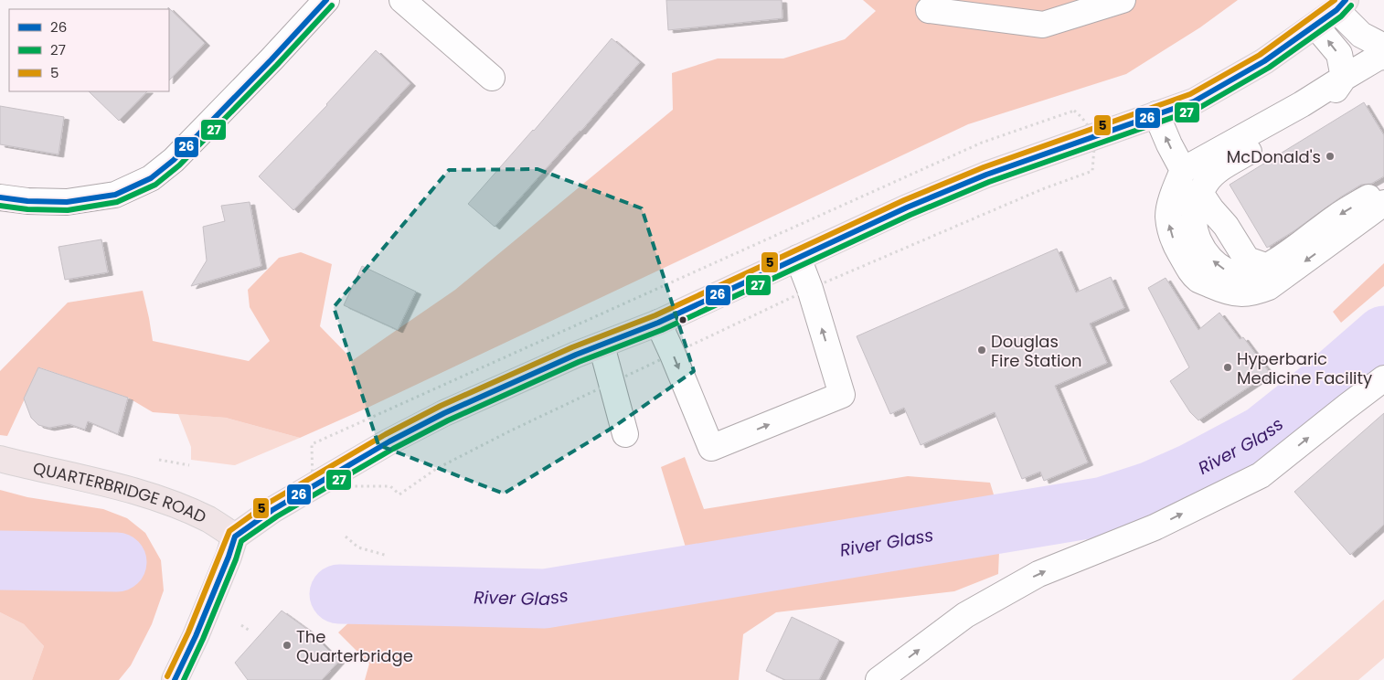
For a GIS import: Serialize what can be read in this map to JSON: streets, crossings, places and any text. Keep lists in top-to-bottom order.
{
  "streets": {
    "highway": ["QUARTERBRIDGE ROAD"]
  },
  "water": ["River Glass"],
  "places": [
    "McDonald's",
    "Douglas Fire Station",
    "Hyperbaric Medicine Facility",
    "The Quarterbridge"
  ],
  "lines": ["transit line 26", "transit line 5", "transit line 27"],
  "legend": ["26", "27", "5"]
}
